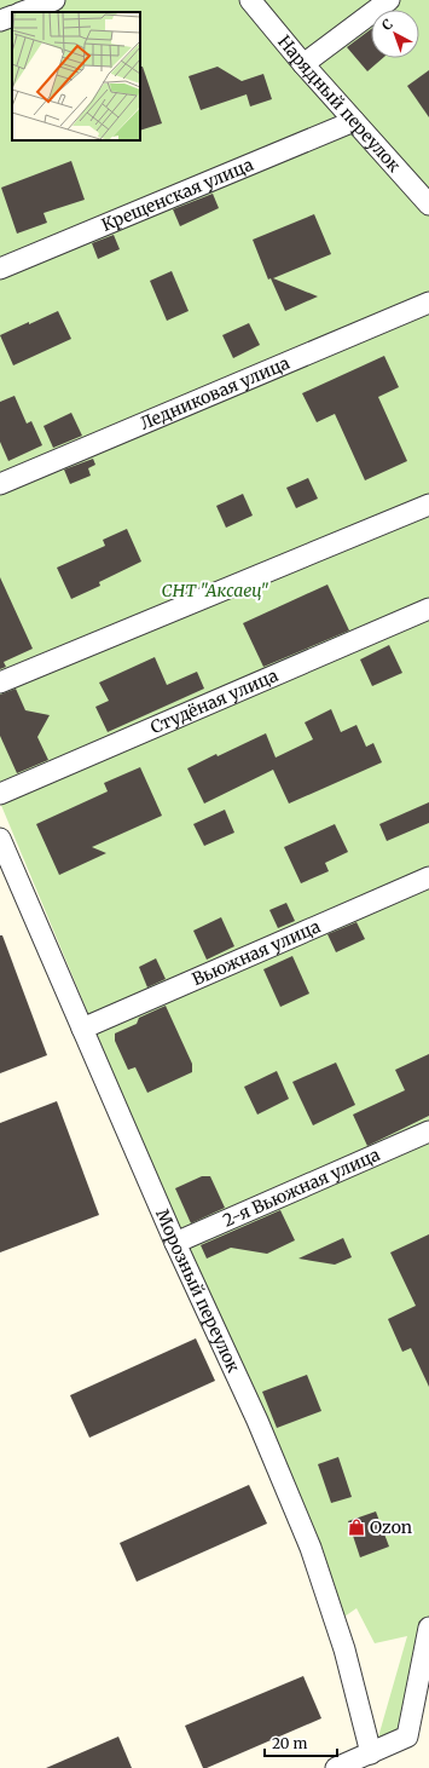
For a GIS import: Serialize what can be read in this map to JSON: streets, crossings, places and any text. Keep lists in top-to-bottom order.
{
  "streets": {
    "street": [
      "Нарядный переулок",
      "Крещенская улица",
      "Ледниковая улица",
      "Студёная улица",
      "Вьюжная улица",
      "2-я Вьюжная улица",
      "Морозный переулок"
    ]
  },
  "crossings": [
    ["Нарядный переулок", "Крещенская улица"],
    ["Вьюжная улица", "Морозный переулок"],
    ["2-я Вьюжная улица", "Морозный переулок"]
  ],
  "parks": ["СНТ \"Аксаец\""],
  "places": {
    "shop": ["Ozon"]
  },
  "scale_bar": "20 m",
  "north": "top left"
}
